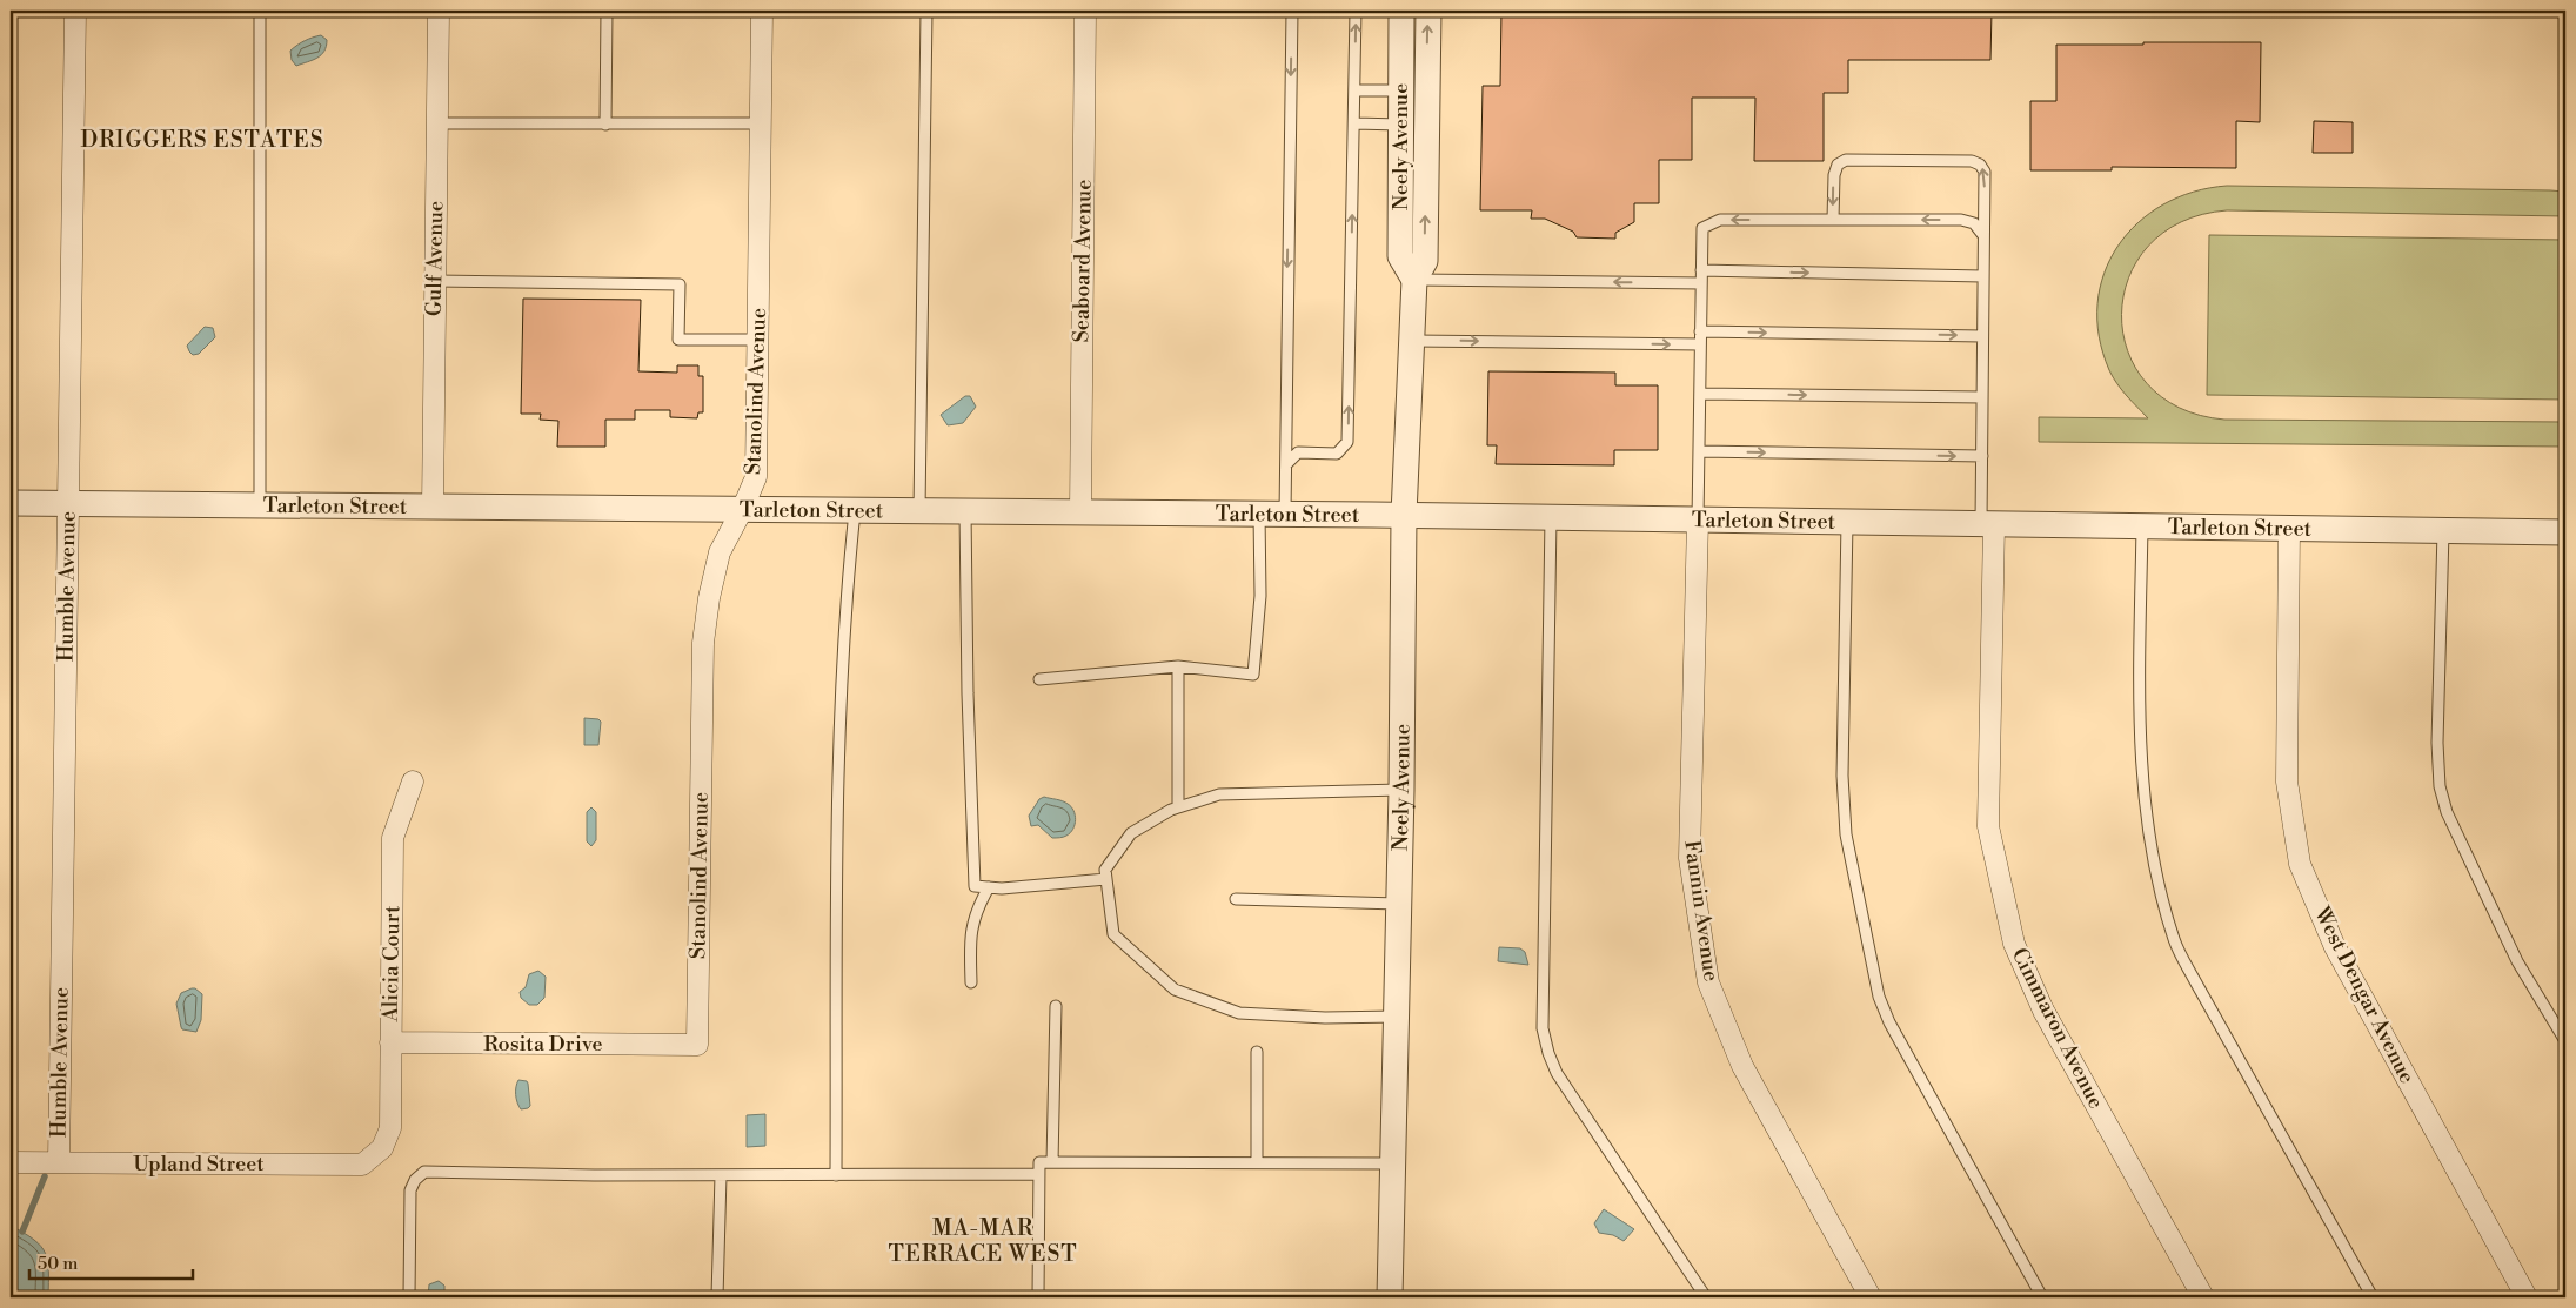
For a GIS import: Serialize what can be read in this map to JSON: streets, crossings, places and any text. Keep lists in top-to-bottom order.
{
  "streets": {
    "street": [
      "Neely Avenue",
      "Gulf Avenue",
      "Seaboard Avenue",
      "Stanolind Avenue",
      "Tarleton Street",
      "Humble Avenue",
      "Fannin Avenue",
      "Alicia Court",
      "West Dengar Avenue",
      "Cimmaron Avenue",
      "Rosita Drive",
      "Upland Street"
    ]
  },
  "crossings": [
    ["Neely Avenue", "Tarleton Street"],
    ["Gulf Avenue", "Tarleton Street"],
    ["Seaboard Avenue", "Tarleton Street"],
    ["Stanolind Avenue", "Tarleton Street"],
    ["Stanolind Avenue", "Rosita Drive"],
    ["Tarleton Street", "Humble Avenue"],
    ["Tarleton Street", "Fannin Avenue"],
    ["Tarleton Street", "West Dengar Avenue"],
    ["Tarleton Street", "Cimmaron Avenue"],
    ["Humble Avenue", "Upland Street"],
    ["Alicia Court", "Rosita Drive"],
    ["Alicia Court", "Upland Street"]
  ],
  "districts": ["DRIGGERS ESTATES", "MA-MAR TERRACE WEST"],
  "scale_bar": "50 m"
}
